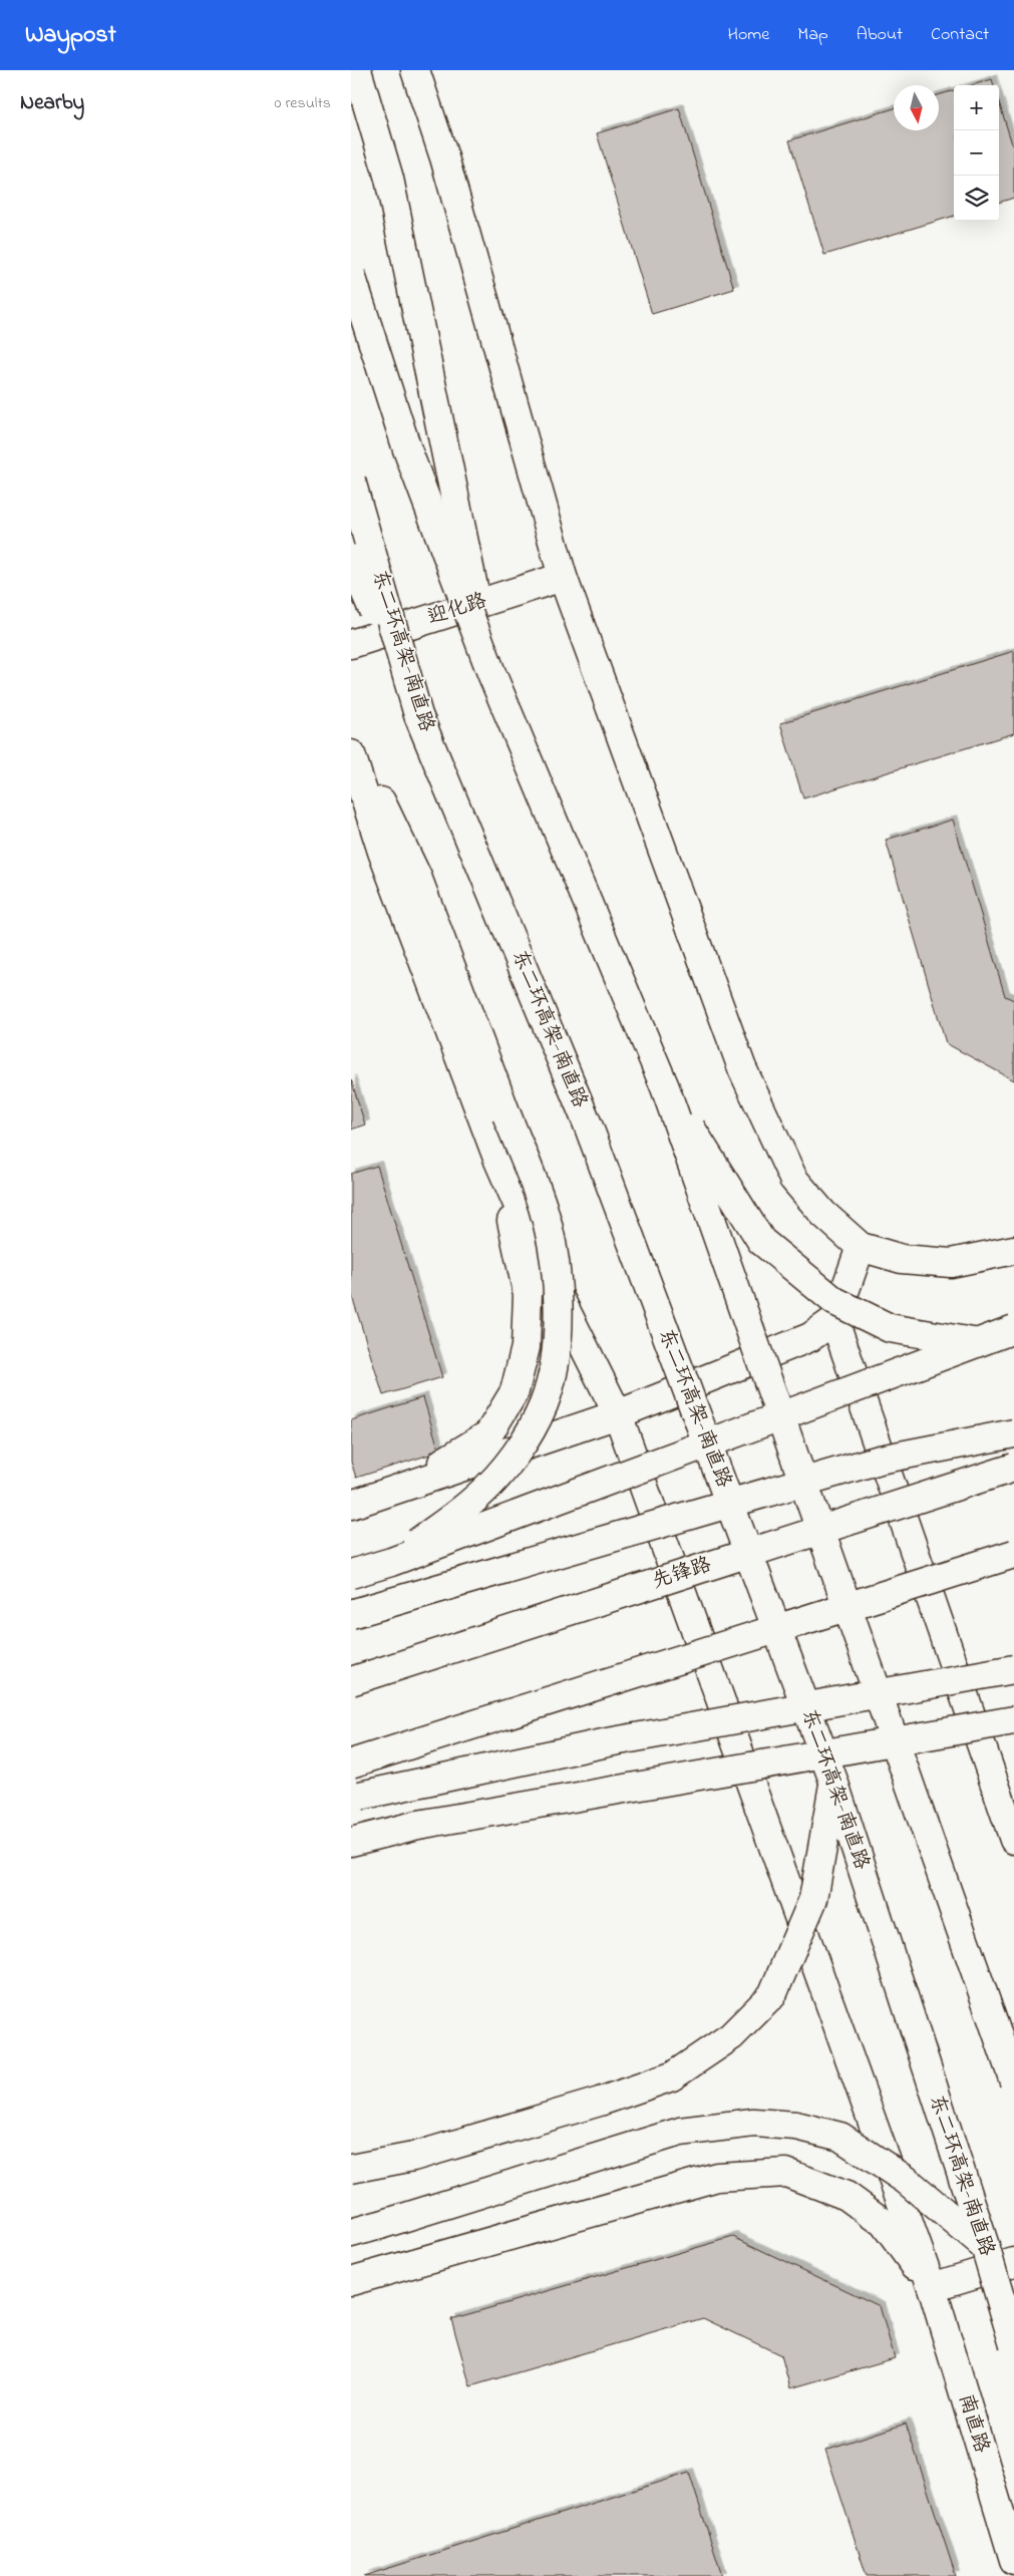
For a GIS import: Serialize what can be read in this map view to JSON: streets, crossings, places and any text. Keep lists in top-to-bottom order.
{
  "streets": {
    "main road": [
      "迎化路",
      "东二环高架-南直路",
      "先锋路",
      "南直路"
    ]
  },
  "north": "bottom",
  "page": {
    "header": "Waypost",
    "nav": [
      "Home",
      "Map",
      "About",
      "Contact"
    ],
    "heading": ["Nearby", "0 results"],
    "map_buttons": ["+", "−"]
  }
}
